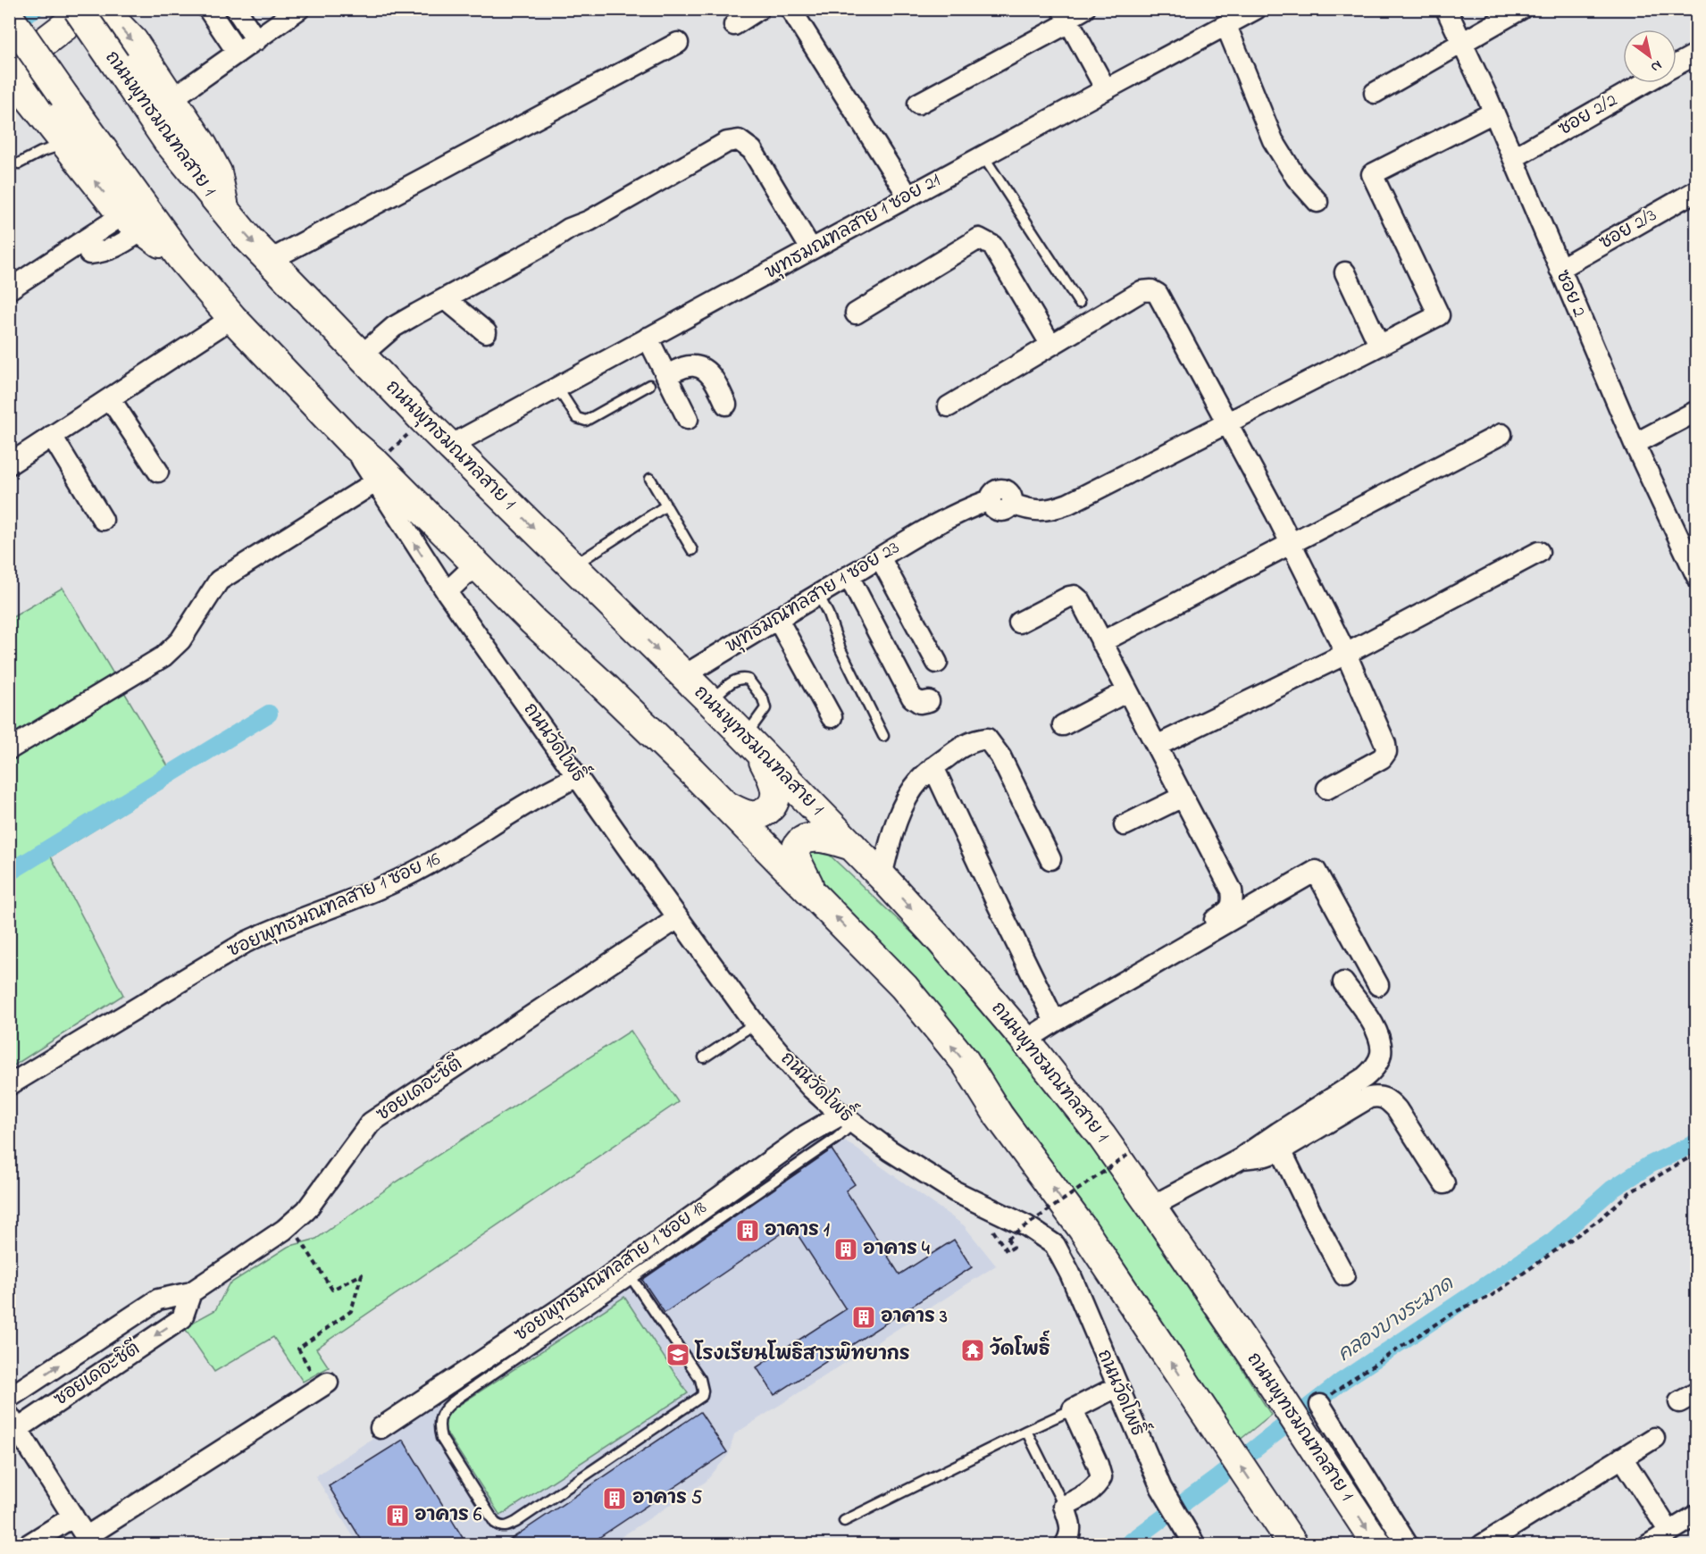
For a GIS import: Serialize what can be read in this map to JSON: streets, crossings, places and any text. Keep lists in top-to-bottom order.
{
  "streets": {
    "main road": ["ถนนพุทธมณฑลสาย 1"],
    "street": [
      "ซอย 2/2",
      "พุทธมณฑลสาย 1 ซอย 21",
      "ซอย 2/3",
      "ซอย 2",
      "พุทธมณฑลสาย 1 ซอย 23",
      "ถนนวัดโพธิ์",
      "ซอยพุทธมณฑลสาย 1 ซอย 16",
      "ซอยเดอะซิตี",
      "ซอยพุทธมณฑลสาย 1 ซอย 18"
    ]
  },
  "crossings": [
    ["ซอย 2/2", "ซอย 2"],
    ["ถนนพุทธมณฑลสาย 1", "พุทธมณฑลสาย 1 ซอย 21"],
    ["ถนนพุทธมณฑลสาย 1", "พุทธมณฑลสาย 1 ซอย 23"],
    ["ซอย 2/3", "ซอย 2"],
    ["ถนนวัดโพธิ์", "ซอยพุทธมณฑลสาย 1 ซอย 16"],
    ["ถนนวัดโพธิ์", "ซอยเดอะซิตี"],
    ["ถนนวัดโพธิ์", "ซอยพุทธมณฑลสาย 1 ซอย 18"]
  ],
  "water": ["คลองบางระมาด"],
  "places": {
    "building": [
      "อาคาร 1",
      "อาคาร 4",
      "อาคาร 3",
      "อาคาร 5",
      "อาคาร 6"
    ],
    "temple": ["วัดโพธิ์"],
    "school or university": ["โรงเรียนโพธิสารพิทยากร"]
  },
  "north": "bottom right"
}
